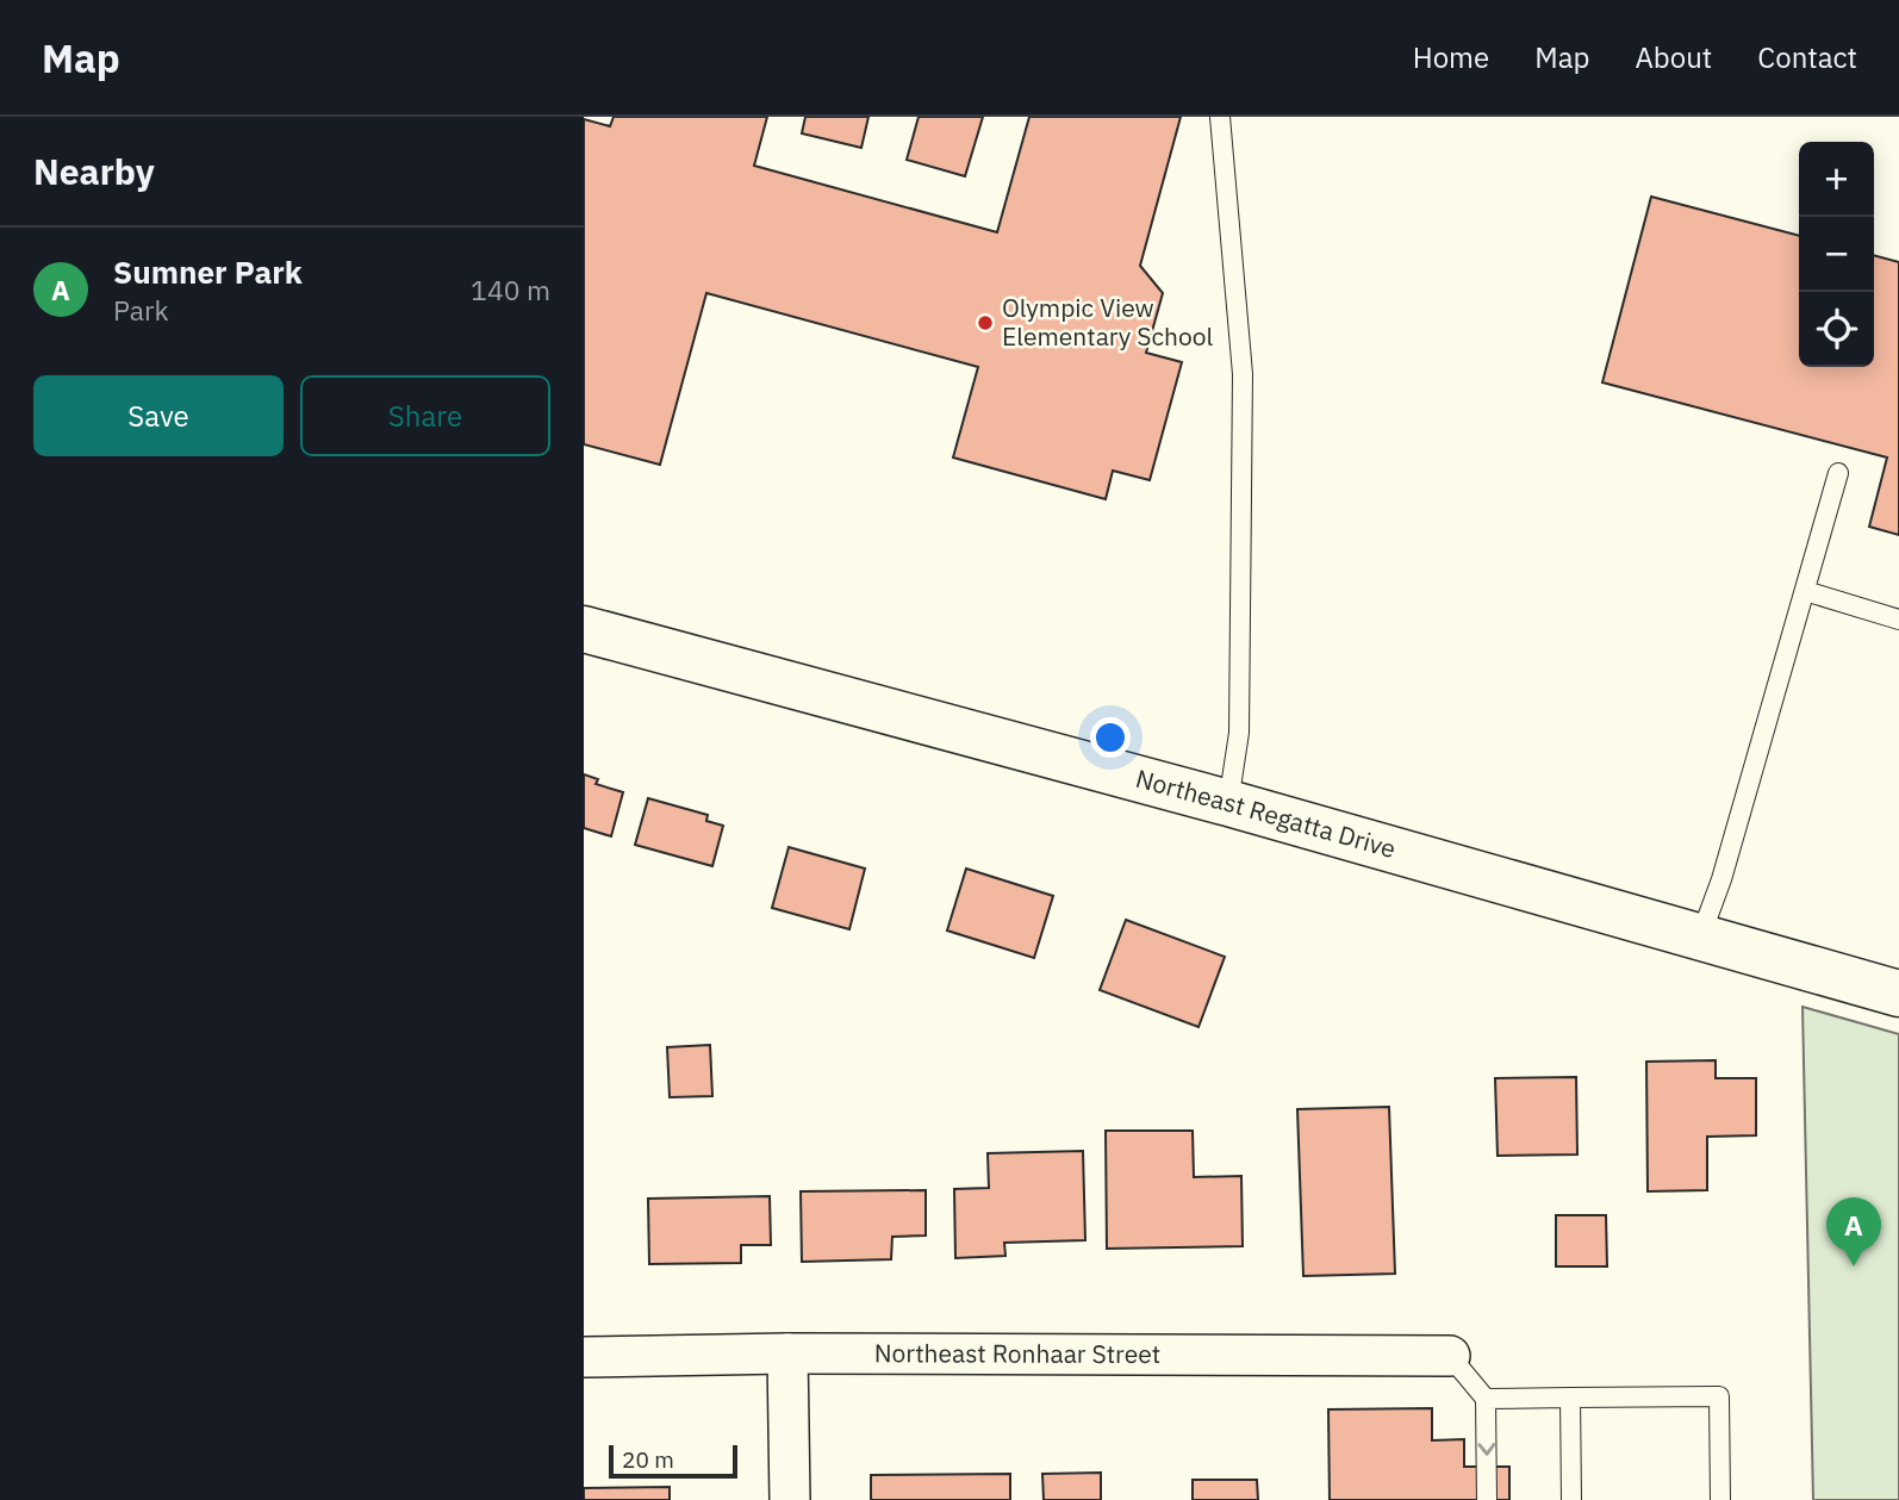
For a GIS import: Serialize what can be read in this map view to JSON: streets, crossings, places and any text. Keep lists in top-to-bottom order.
{
  "streets": {
    "main road": ["Northeast Regatta Drive"],
    "street": ["Northeast Ronhaar Street"]
  },
  "places": ["Olympic View Elementary School"],
  "scale_bar": "20 m",
  "page": {
    "header": "Map",
    "nav": [
      "Home",
      "Map",
      "About",
      "Contact"
    ],
    "heading": "Nearby",
    "map_buttons": ["+", "−"],
    "list": [
      {
        "mark": "A",
        "name": "Sumner Park",
        "note": "Park",
        "value": "140 m"
      }
    ],
    "buttons": ["Save", "Share"],
    "pins": "A",
    "scale": "20 m"
  }
}
